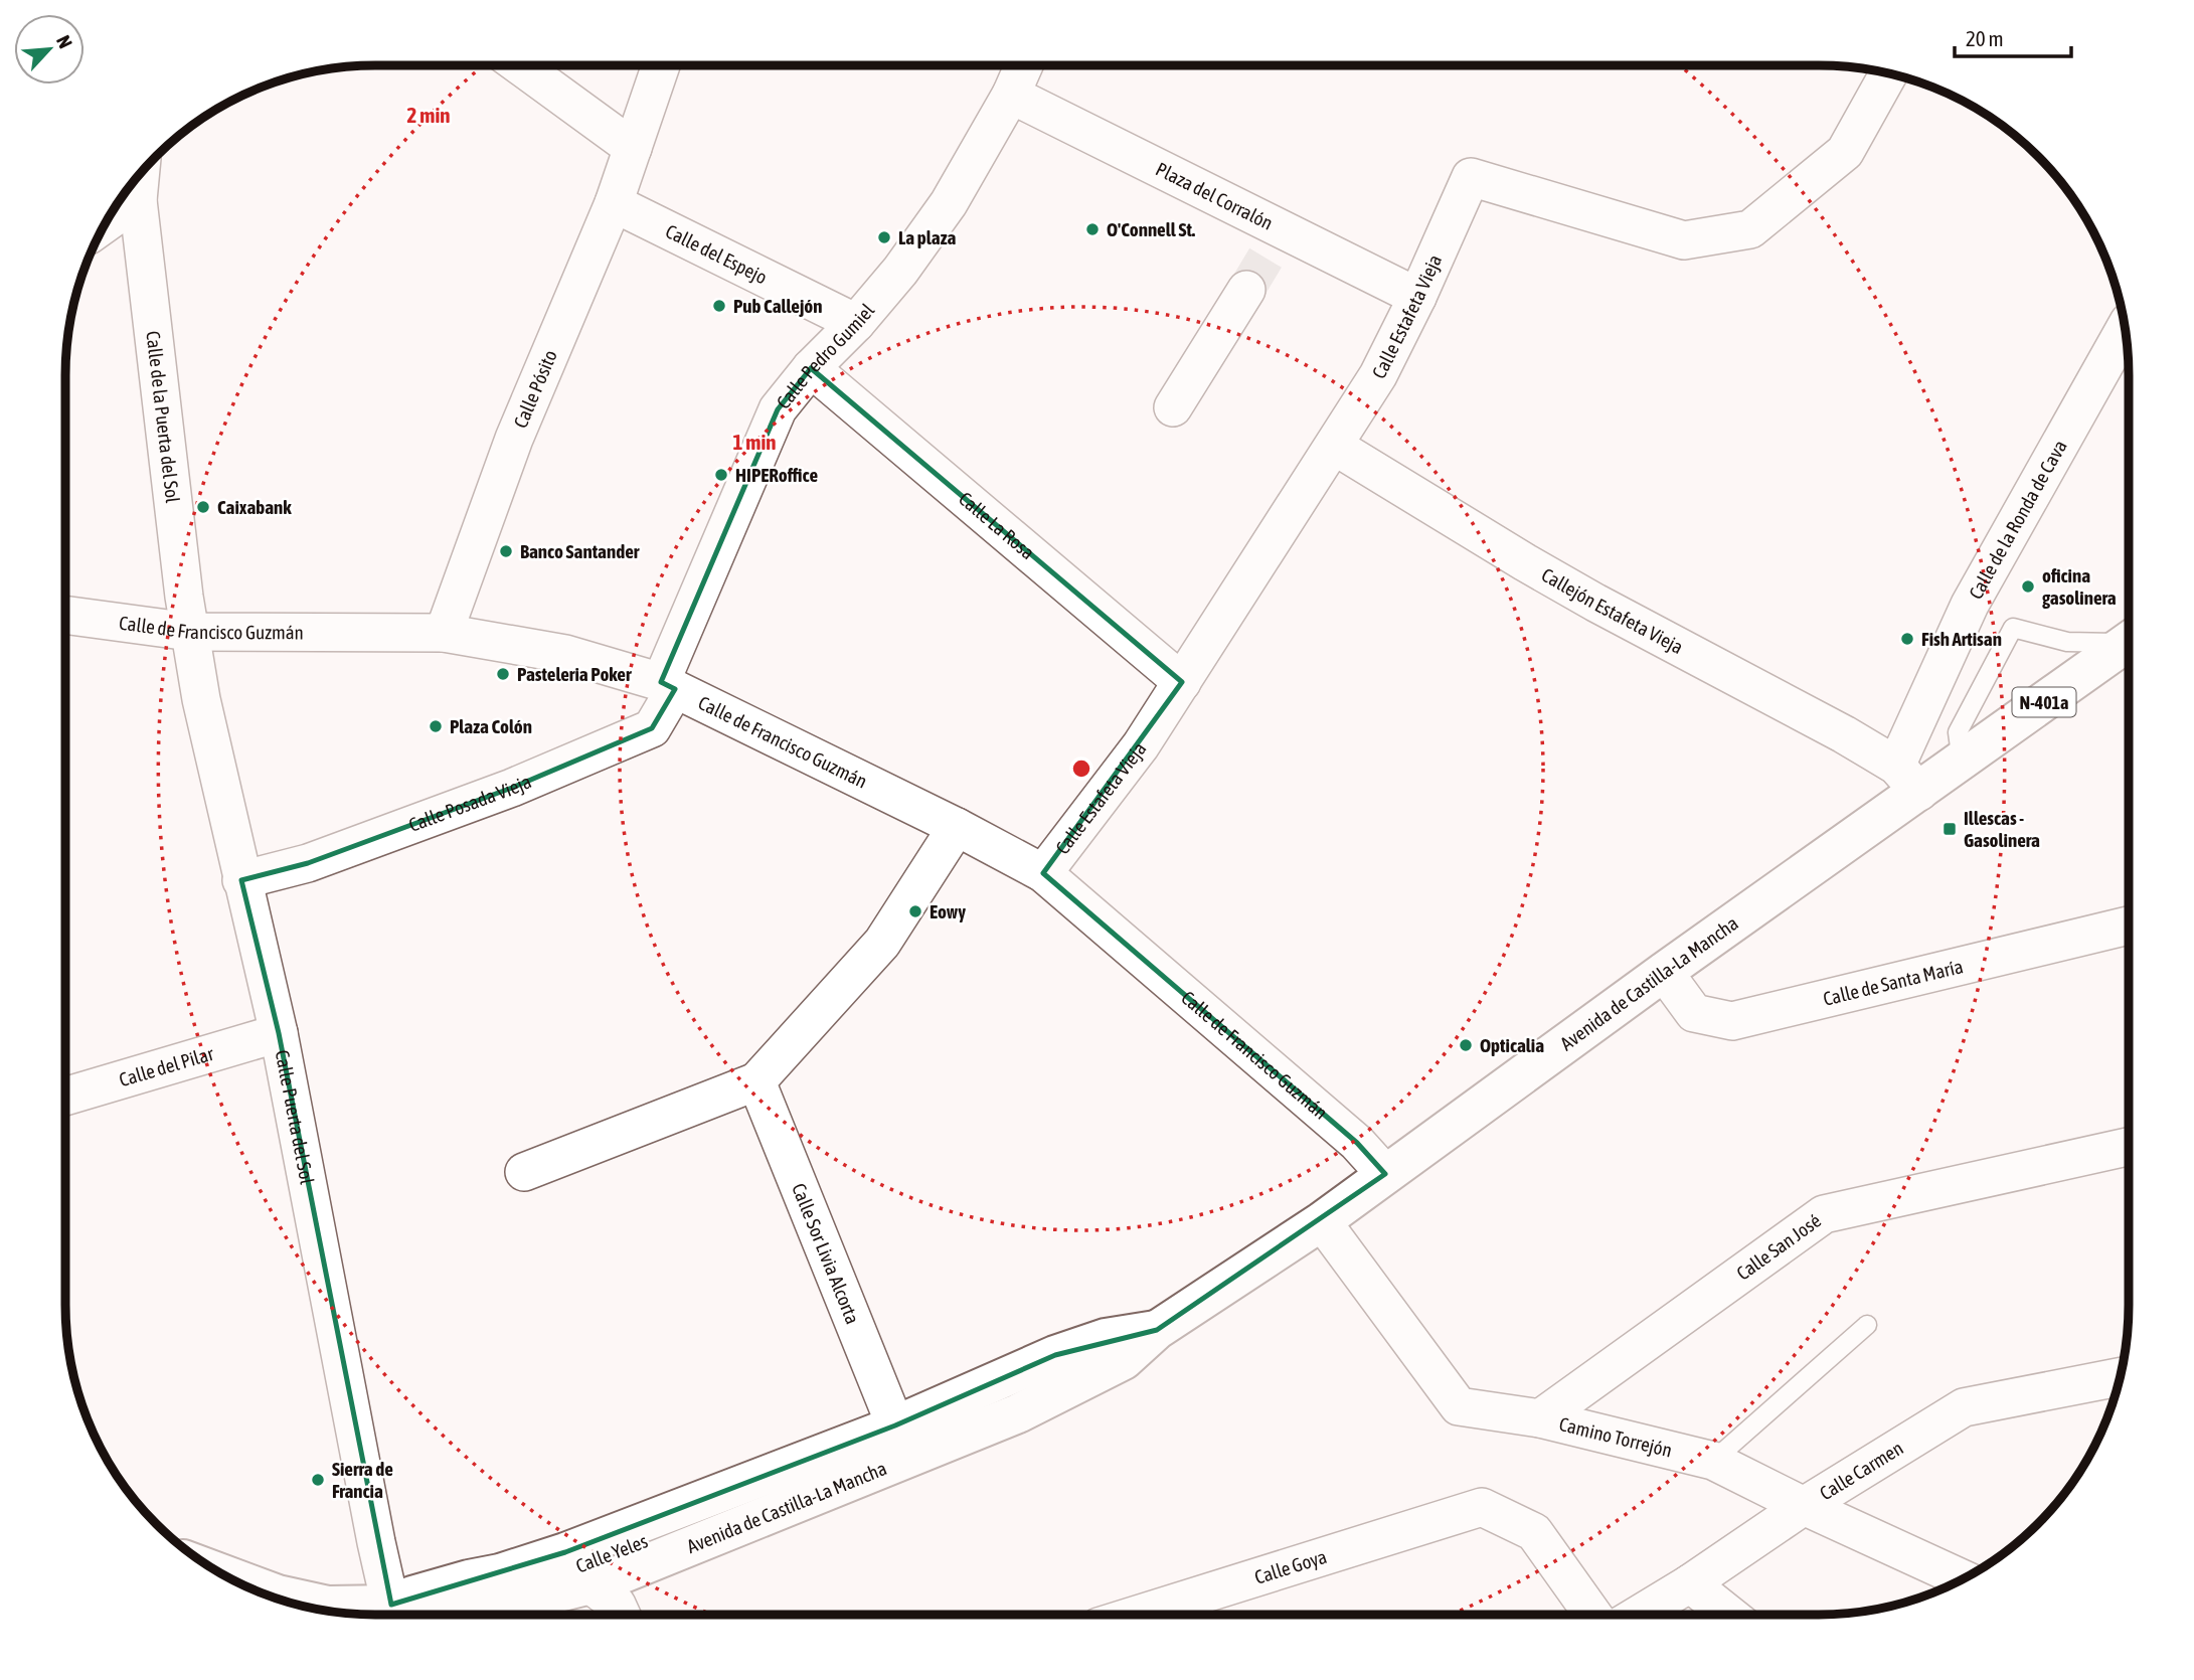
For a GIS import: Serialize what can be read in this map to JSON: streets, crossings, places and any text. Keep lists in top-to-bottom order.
{
  "streets": {
    "main road": ["N-401a", "Avenida de Castilla-La Mancha"],
    "street": [
      "Plaza del Corralón",
      "Calle del Espejo",
      "Calle Estafeta Vieja",
      "Calle Pedro Gumiel",
      "Calle Pósito",
      "Calle de la Puerta del Sol",
      "Calle de la Ronda de Cava",
      "Calle La Rosa",
      "Callejón Estafeta Vieja",
      "Calle de Francisco Guzmán",
      "Calle Posada Vieja",
      "Calle de Santa María",
      "Calle del Pilar",
      "Calle Puerta del Sol",
      "Calle San José",
      "Calle Sor Livia Alcorta",
      "Camino Torrejón",
      "Calle Carmen",
      "Calle Yeles",
      "Calle Goya"
    ]
  },
  "crossings": [
    ["Plaza del Corralón", "Calle Estafeta Vieja"],
    ["Plaza del Corralón", "Calle Pedro Gumiel"],
    ["Calle del Espejo", "Calle Pedro Gumiel"],
    ["Calle del Espejo", "Calle Pósito"],
    ["Calle Estafeta Vieja", "Calle La Rosa"],
    ["Calle Estafeta Vieja", "Callejón Estafeta Vieja"],
    ["Calle Estafeta Vieja", "Calle de Francisco Guzmán"],
    ["Calle Pedro Gumiel", "Calle La Rosa"],
    ["Calle Pedro Gumiel", "Calle de Francisco Guzmán"],
    ["Calle Pedro Gumiel", "Calle Posada Vieja"],
    ["Calle Pósito", "Calle de Francisco Guzmán"],
    ["Calle de la Puerta del Sol", "Calle de Francisco Guzmán"],
    ["Calle de la Puerta del Sol", "Calle Puerta del Sol"],
    ["Calle de la Ronda de Cava", "Callejón Estafeta Vieja"],
    ["Calle de la Ronda de Cava", "Avenida de Castilla-La Mancha"],
    ["Callejón Estafeta Vieja", "Avenida de Castilla-La Mancha"],
    ["Calle de Francisco Guzmán", "Calle Posada Vieja"],
    ["Calle de Francisco Guzmán", "Avenida de Castilla-La Mancha"],
    ["Calle de Francisco Guzmán", "Calle Puerta del Sol"],
    ["Calle Posada Vieja", "Calle Puerta del Sol"],
    ["Calle de Santa María", "Avenida de Castilla-La Mancha"],
    ["Avenida de Castilla-La Mancha", "Calle Sor Livia Alcorta"],
    ["Avenida de Castilla-La Mancha", "Camino Torrejón"],
    ["Avenida de Castilla-La Mancha", "Calle Yeles"],
    ["Calle del Pilar", "Calle Puerta del Sol"],
    ["Calle San José", "Camino Torrejón"],
    ["Camino Torrejón", "Calle Carmen"]
  ],
  "places": {
    "other": [
      "O'Connell St.",
      "La plaza",
      "Pub Callejón",
      "HIPERoffice",
      "Caixabank",
      "Banco Santander",
      "oficina gasolinera",
      "Fish Artisan",
      "Pasteleria Poker",
      "Plaza Colón",
      "Eowy",
      "Opticalia",
      "Sierra de Francia"
    ],
    "transit": ["Illescas - Gasolinera"]
  },
  "scale_bar": "20 m",
  "north": "top right",
  "rings": ["2 min", "1 min"]
}
